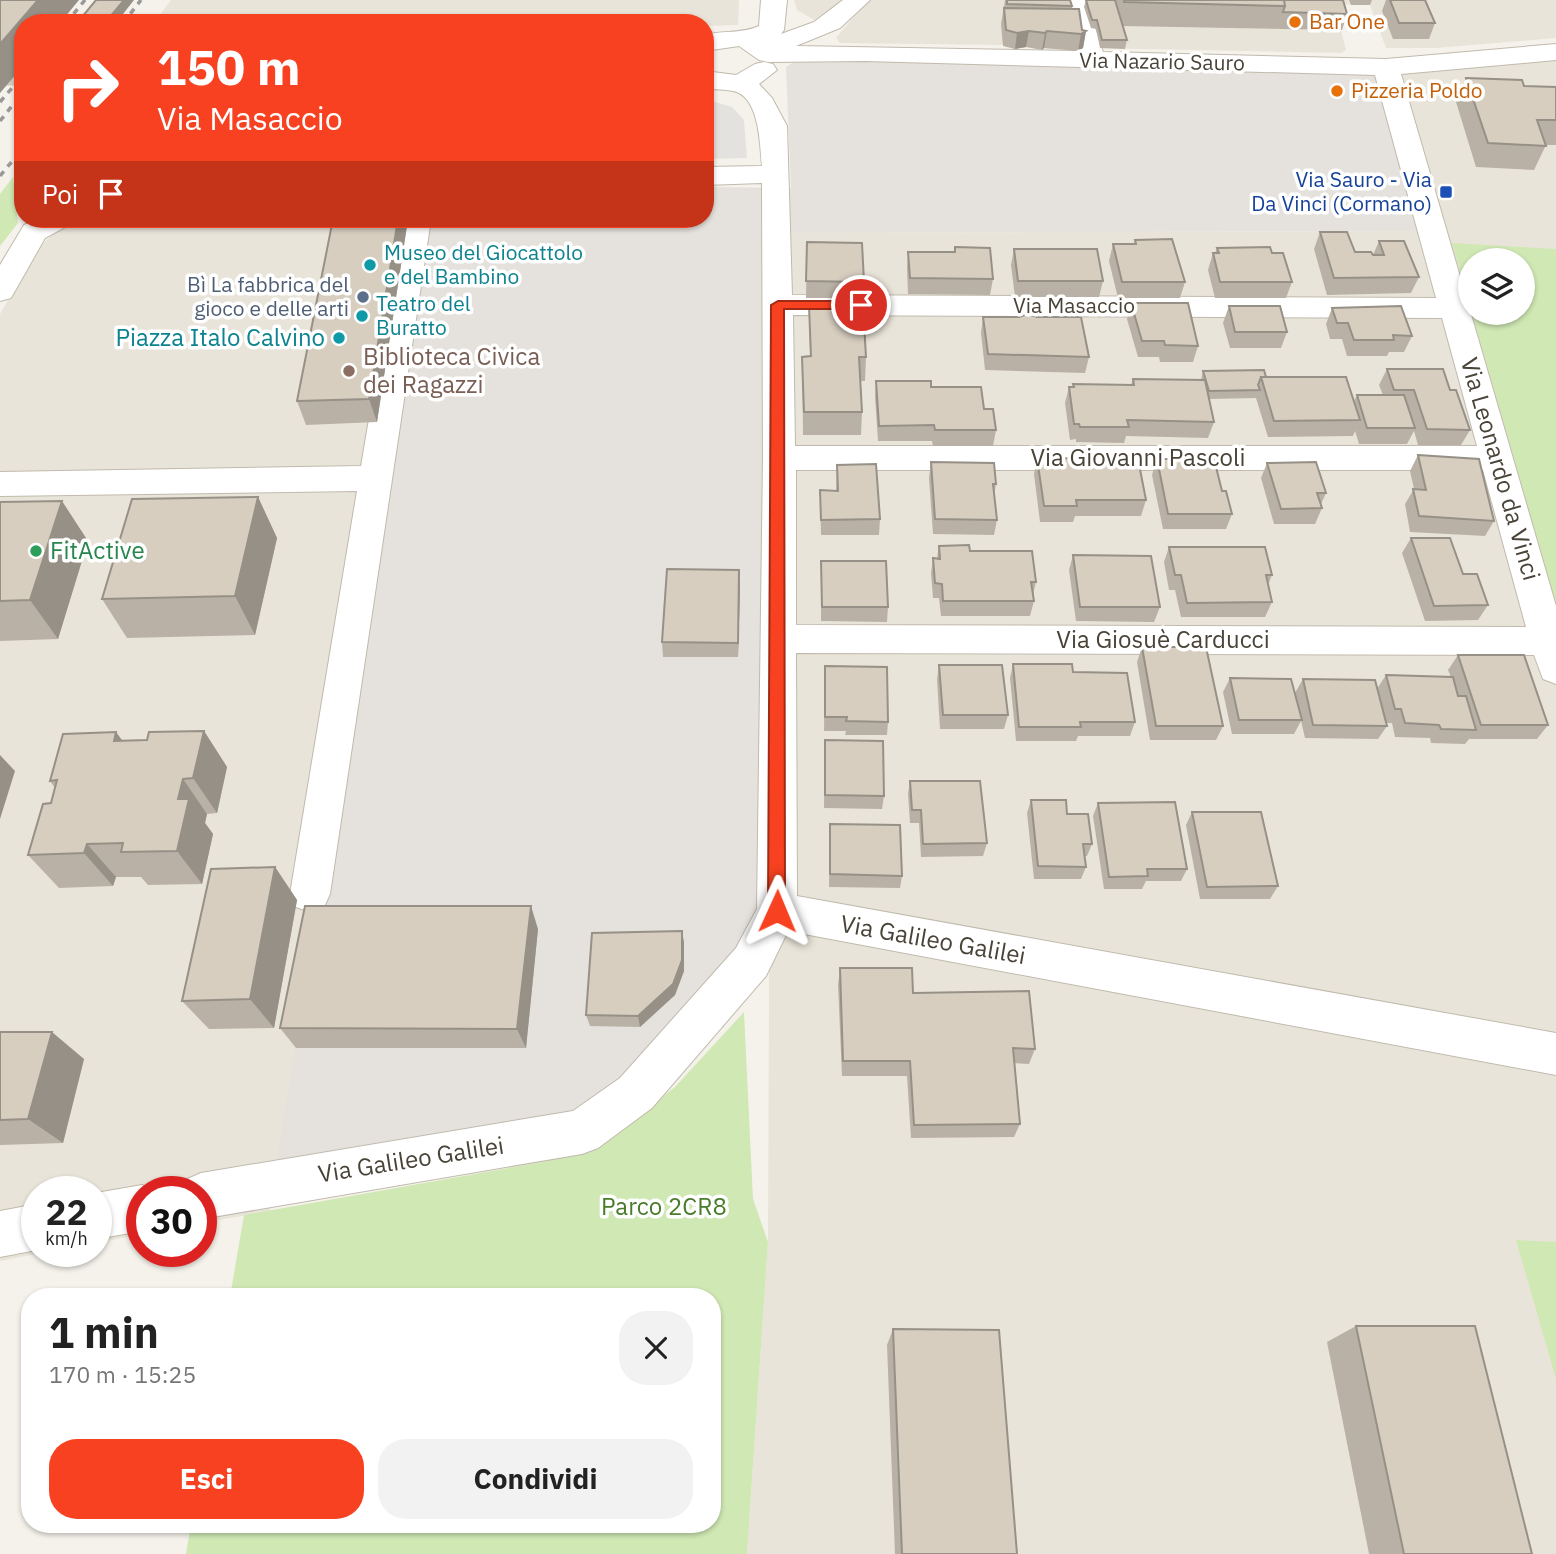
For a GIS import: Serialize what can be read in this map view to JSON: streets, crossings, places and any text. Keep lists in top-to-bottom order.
{
  "streets": {
    "street": [
      "Via Nazario Sauro",
      "Via Masaccio",
      "Via Giovanni Pascoli",
      "Via Leonardo da Vinci",
      "Via Giosuè Carducci",
      "Via Galileo Galilei"
    ]
  },
  "crossings": [
    ["Via Nazario Sauro", "Via Leonardo da Vinci"],
    ["Via Masaccio", "Via Leonardo da Vinci"],
    ["Via Giovanni Pascoli", "Via Leonardo da Vinci"],
    ["Via Leonardo da Vinci", "Via Giosuè Carducci"]
  ],
  "parks": ["Parco 2CR8"],
  "places": {
    "other": [
      "Bar One",
      "Pizzeria Poldo",
      "Museo del Giocattolo e del Bambino",
      "Bì La fabbrica del gioco e delle arti",
      "Teatro del Buratto",
      "Piazza Italo Calvino",
      "Biblioteca Civica dei Ragazzi",
      "FitActive"
    ],
    "transit": ["Via Sauro - Via Da Vinci (Cormano)"]
  },
  "page": {
    "turn": ["150 m", "Via Masaccio"],
    "then": "Poi",
    "speed": "22 km/h",
    "limit": "30",
    "heading": ["1 min", "170 m · 15:25"],
    "buttons": ["Esci", "Condividi"]
  }
}
